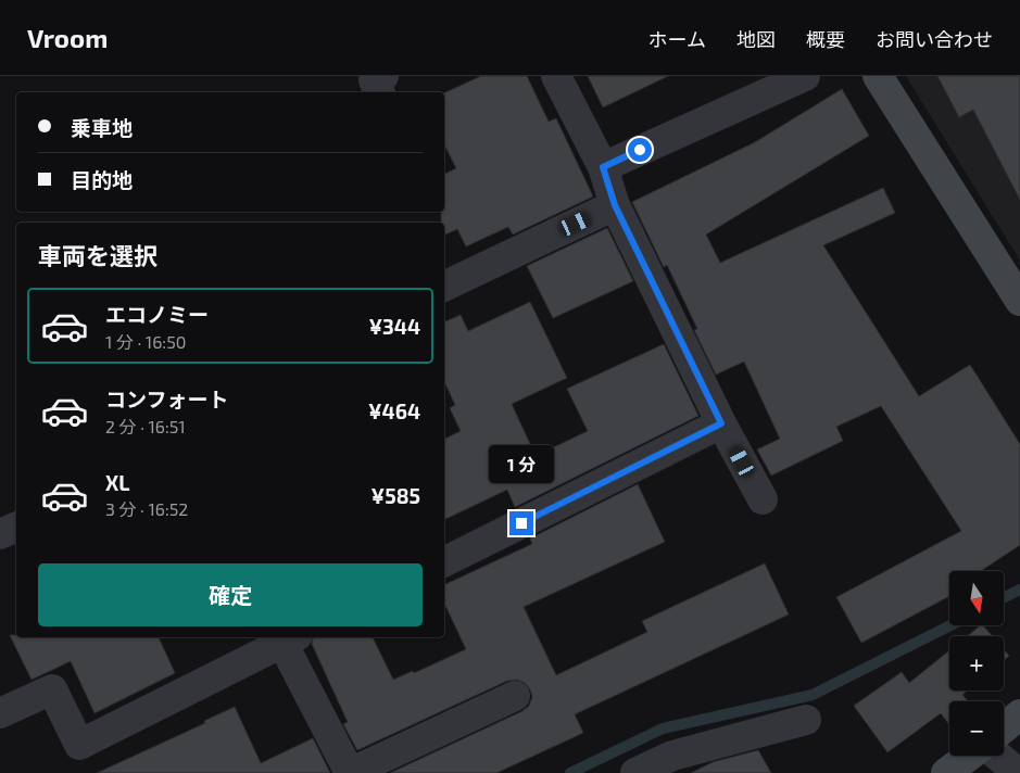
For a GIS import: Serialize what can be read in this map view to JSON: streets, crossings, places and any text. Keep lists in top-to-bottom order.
{
  "north": "bottom",
  "page": {
    "header": "Vroom",
    "nav": [
      "ホーム",
      "地図",
      "概要",
      "お問い合わせ"
    ],
    "banner": ["乗車地", "目的地"],
    "heading": "車両を選択",
    "list": [
      {
        "name": "エコノミー",
        "note": "1 分 · 16:50",
        "value": "¥344"
      },
      {
        "name": "コンフォート",
        "note": "2 分 · 16:51",
        "value": "¥464"
      },
      {
        "name": "XL",
        "note": "3 分 · 16:52",
        "value": "¥585"
      }
    ],
    "bubble": "1 分",
    "buttons": "確定",
    "map_buttons": ["+", "−"]
  }
}
